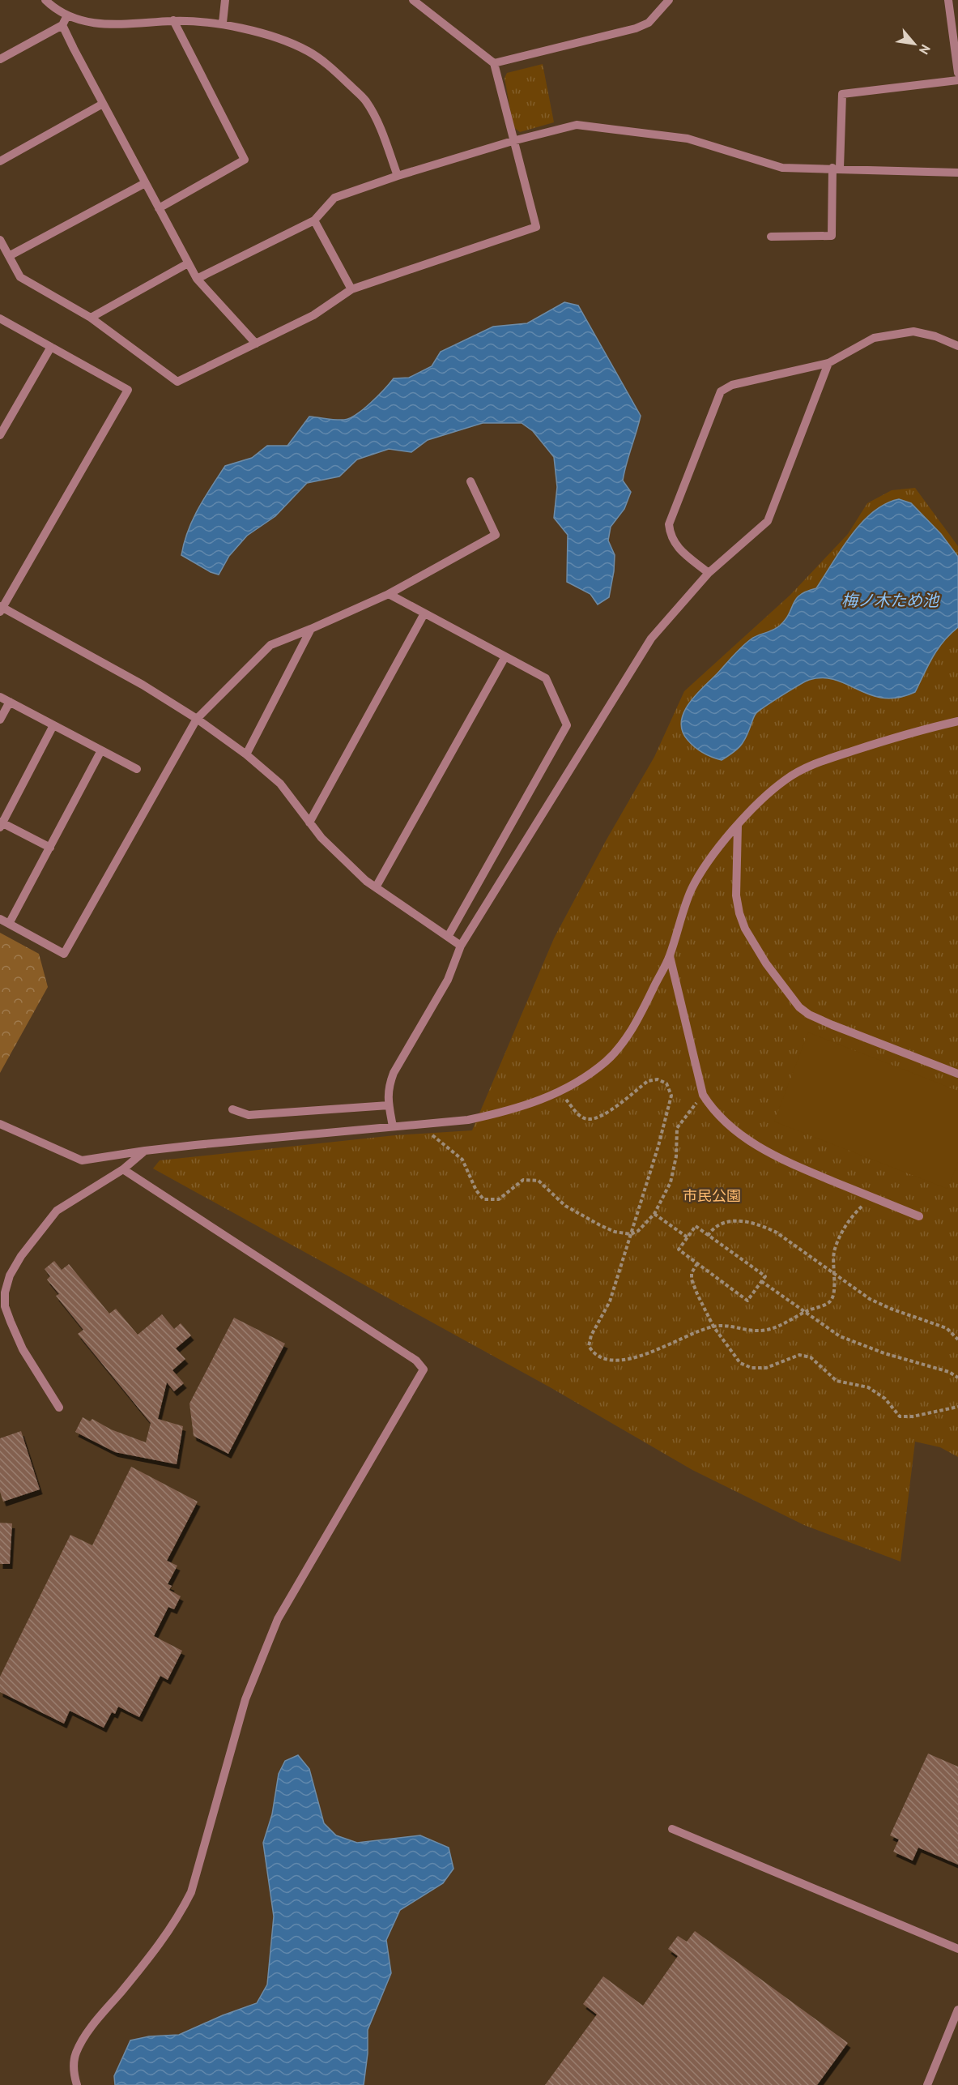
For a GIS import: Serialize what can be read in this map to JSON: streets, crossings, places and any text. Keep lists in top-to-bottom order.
{
  "water": ["梅ノ木ため池"],
  "parks": ["市民公園"],
  "north": "bottom right"
}
